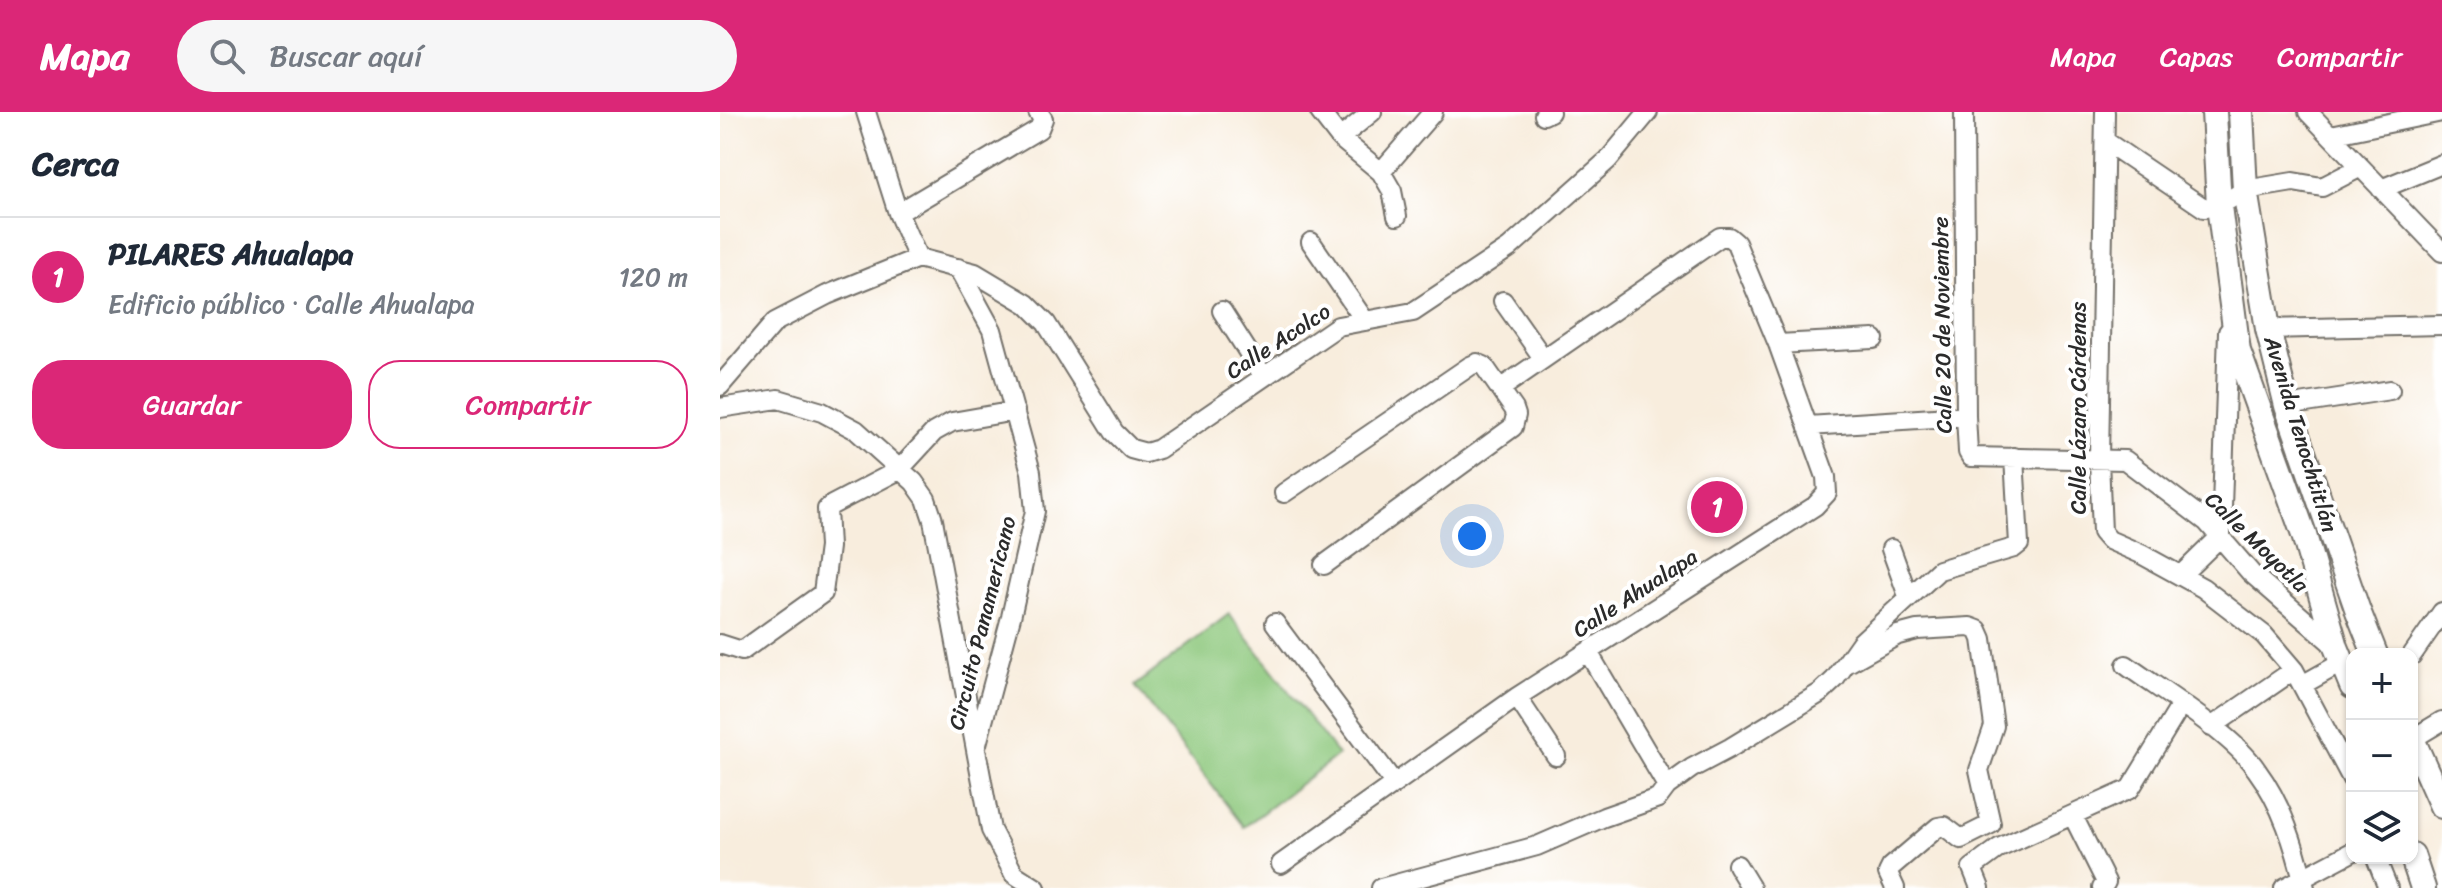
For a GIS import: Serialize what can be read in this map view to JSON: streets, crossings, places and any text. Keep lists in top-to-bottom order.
{
  "streets": {
    "main road": ["Avenida Tenochtitlán"],
    "street": [
      "Calle 20 de Noviembre",
      "Calle Acolco",
      "Calle Lázaro Cárdenas",
      "Calle Moyotla",
      "Calle Ahualapa",
      "Circuito Panamericano"
    ]
  },
  "crossings": [
    ["Calle 20 de Noviembre", "Calle Lázaro Cárdenas"],
    ["Calle 20 de Noviembre", "Calle Moyotla"],
    ["Calle Acolco", "Circuito Panamericano"],
    ["Calle Lázaro Cárdenas", "Calle Moyotla"]
  ],
  "page": {
    "header": "Mapa",
    "search": "Buscar aquí",
    "nav": ["Mapa", "Capas", "Compartir"],
    "heading": "Cerca",
    "list": [
      {
        "mark": "1",
        "name": "PILARES Ahualapa",
        "note": "Edificio público · Calle Ahualapa",
        "value": "120 m"
      }
    ],
    "buttons": ["Guardar", "Compartir"],
    "pins": "1",
    "map_buttons": ["+", "−"]
  }
}
